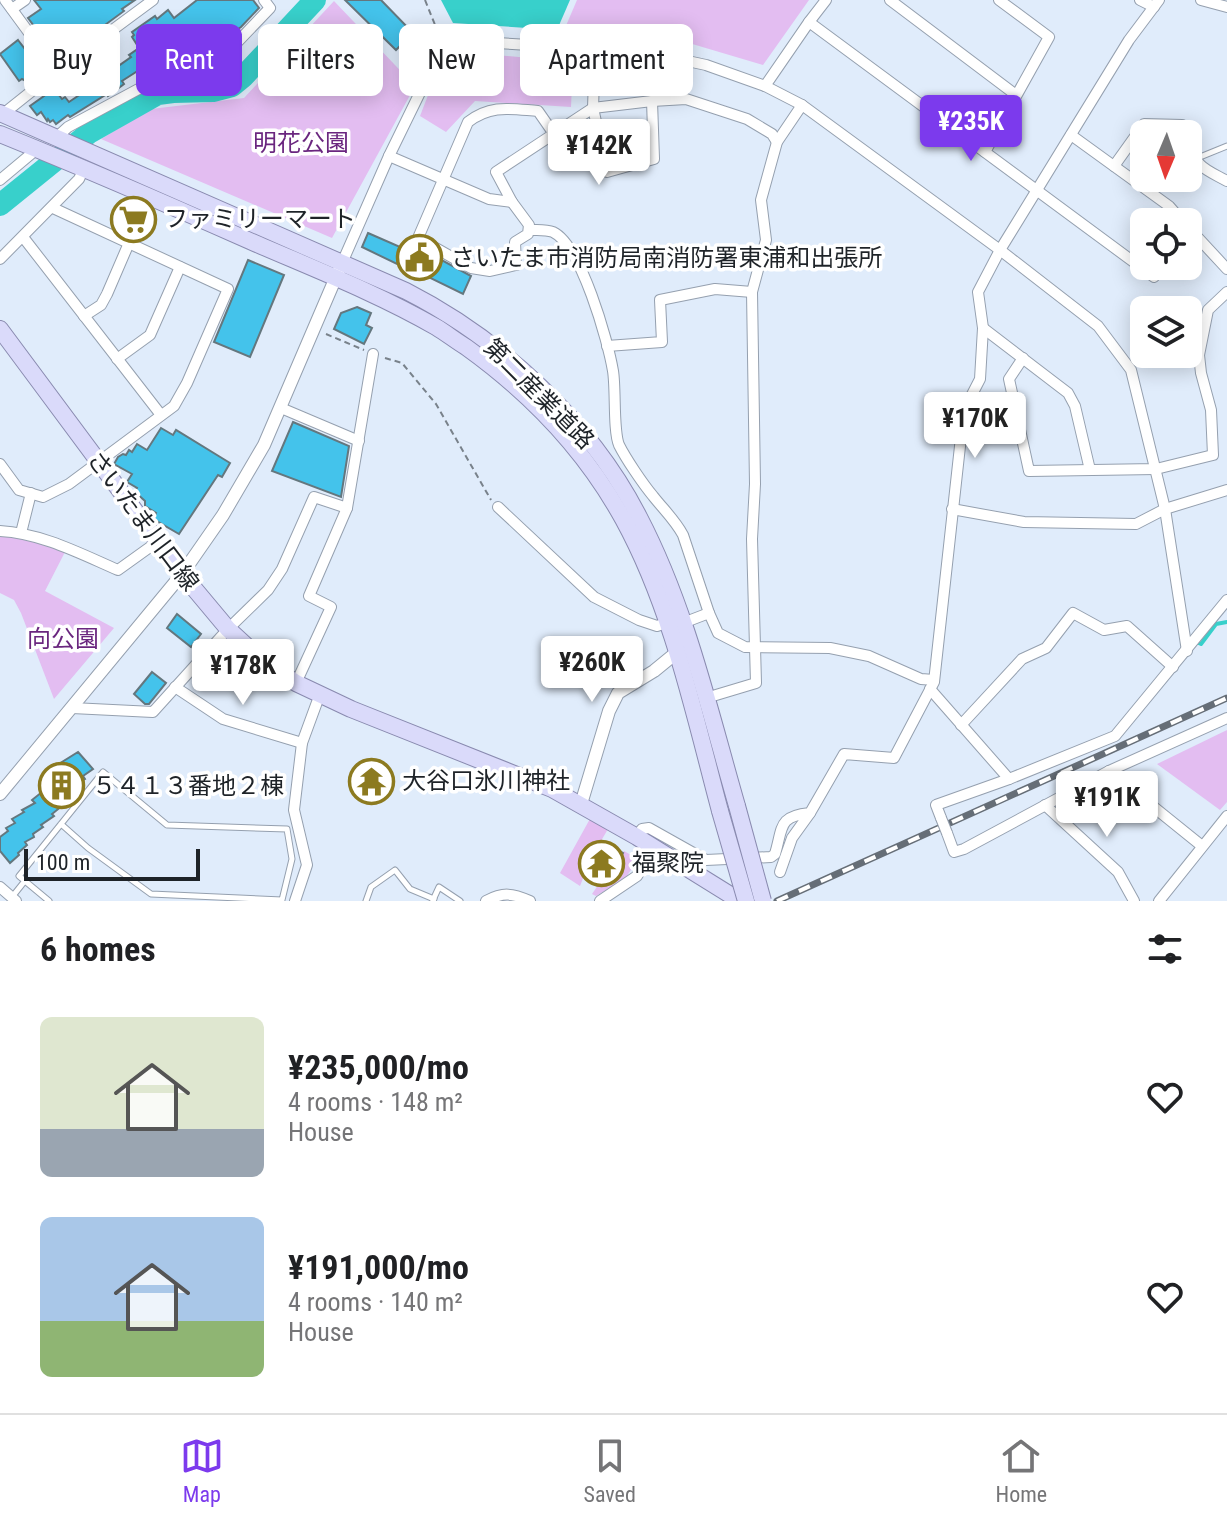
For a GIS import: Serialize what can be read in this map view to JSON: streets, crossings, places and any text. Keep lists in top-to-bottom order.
{
  "streets": {
    "main road": ["第二産業道路", "さいたま川口線"]
  },
  "parks": ["明花公園", "向公園"],
  "places": {
    "supermarket": ["ファミリーマート"],
    "public building": ["さいたま市消防局南消防署東浦和出張所"],
    "temple": ["大谷口氷川神社", "福聚院"],
    "building": ["５４１３番地２棟"]
  },
  "scale_bar": "100 m",
  "north": "bottom",
  "page": {
    "chip": [
      "Buy",
      "Rent",
      "Filters",
      "New",
      "Apartment"
    ],
    "price": [
      "¥235K",
      "¥142K",
      "¥170K",
      "¥260K",
      "¥178K",
      "¥191K"
    ],
    "scale": "100 m",
    "heading": "6 homes",
    "list": [
      {
        "name": "¥235,000/mo",
        "note": "4 rooms · 148 m² · House"
      },
      {
        "name": "¥191,000/mo",
        "note": "4 rooms · 140 m² · House"
      }
    ],
    "tabs": ["Map", "Saved", "Home"]
  }
}
